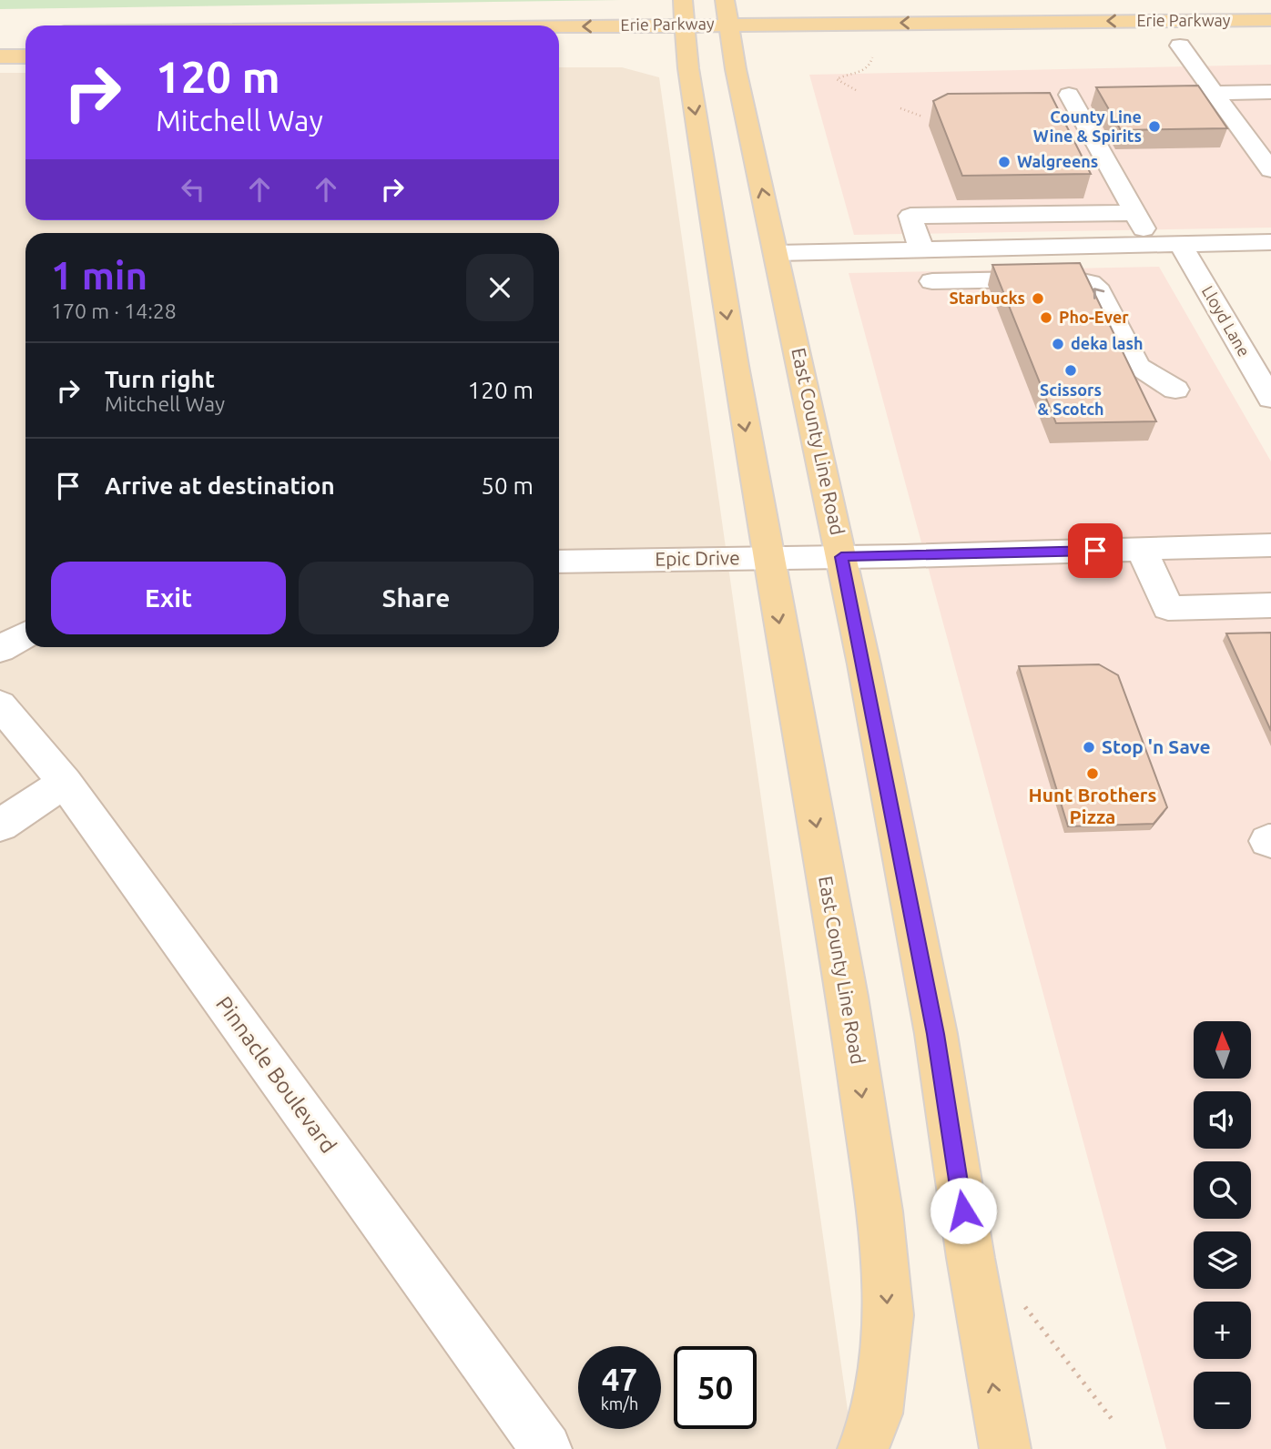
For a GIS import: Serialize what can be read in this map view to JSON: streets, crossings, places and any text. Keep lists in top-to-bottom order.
{
  "streets": {
    "main road": ["Erie Parkway", "East County Line Road"],
    "street": ["Lloyd Lane", "Epic Drive", "Pinnacle Boulevard"]
  },
  "crossings": [
    ["Erie Parkway", "East County Line Road"],
    ["East County Line Road", "Epic Drive"]
  ],
  "one_way": ["Erie Parkway"],
  "places": [
    "County Line Wine & Spirits",
    "Walgreens",
    "Starbucks",
    "Pho-Ever",
    "deka lash",
    "Scissors & Scotch",
    "Stop 'n Save",
    "Hunt Brothers Pizza"
  ],
  "north": "top",
  "page": {
    "turn": ["120 m", "Mitchell Way"],
    "heading": ["1 min", "170 m · 14:28"],
    "list": [
      {
        "name": "Turn right",
        "note": "Mitchell Way",
        "value": "120 m"
      },
      {
        "name": "Arrive at destination",
        "value": "50 m"
      }
    ],
    "buttons": ["Exit", "Share"],
    "map_buttons": ["+", "−"],
    "speed": "47 km/h",
    "limit": "50"
  }
}
